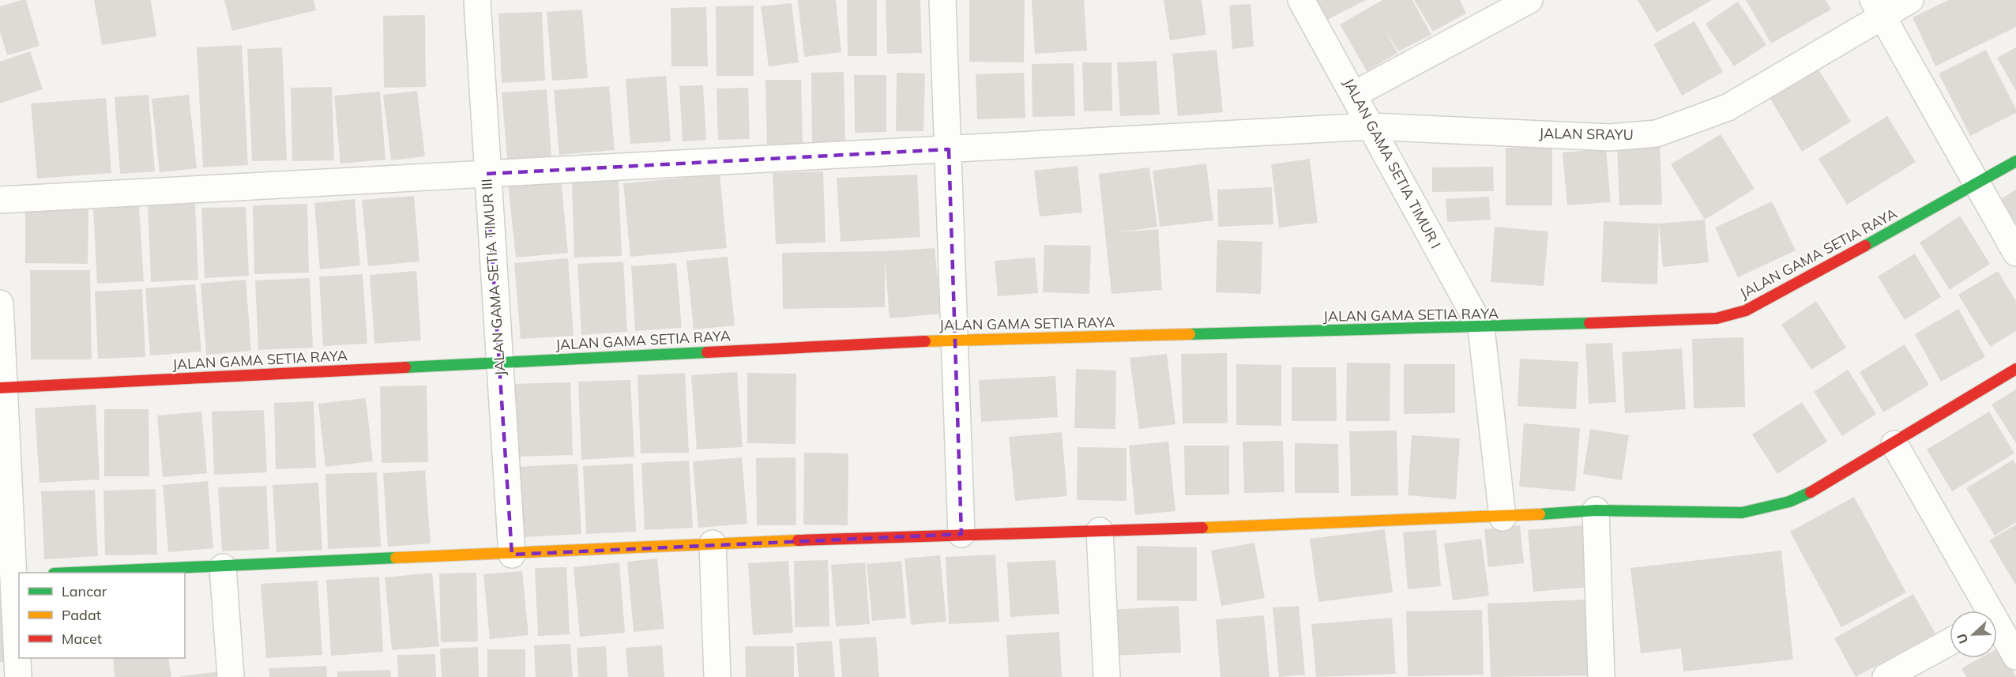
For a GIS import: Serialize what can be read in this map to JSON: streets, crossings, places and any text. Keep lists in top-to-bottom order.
{
  "streets": {
    "street": [
      "JALAN SRAYU",
      "JALAN GAMA SETIA TIMUR I",
      "JALAN GAMA SETIA RAYA",
      "JALAN GAMA SETIA TIMUR III"
    ]
  },
  "crossings": [
    ["JALAN SRAYU", "JALAN GAMA SETIA TIMUR I"],
    ["JALAN SRAYU", "JALAN GAMA SETIA TIMUR III"],
    ["JALAN GAMA SETIA TIMUR I", "JALAN GAMA SETIA RAYA"],
    ["JALAN GAMA SETIA RAYA", "JALAN GAMA SETIA TIMUR III"]
  ],
  "legend": ["Lancar", "Padat", "Macet"],
  "north": "left"
}
